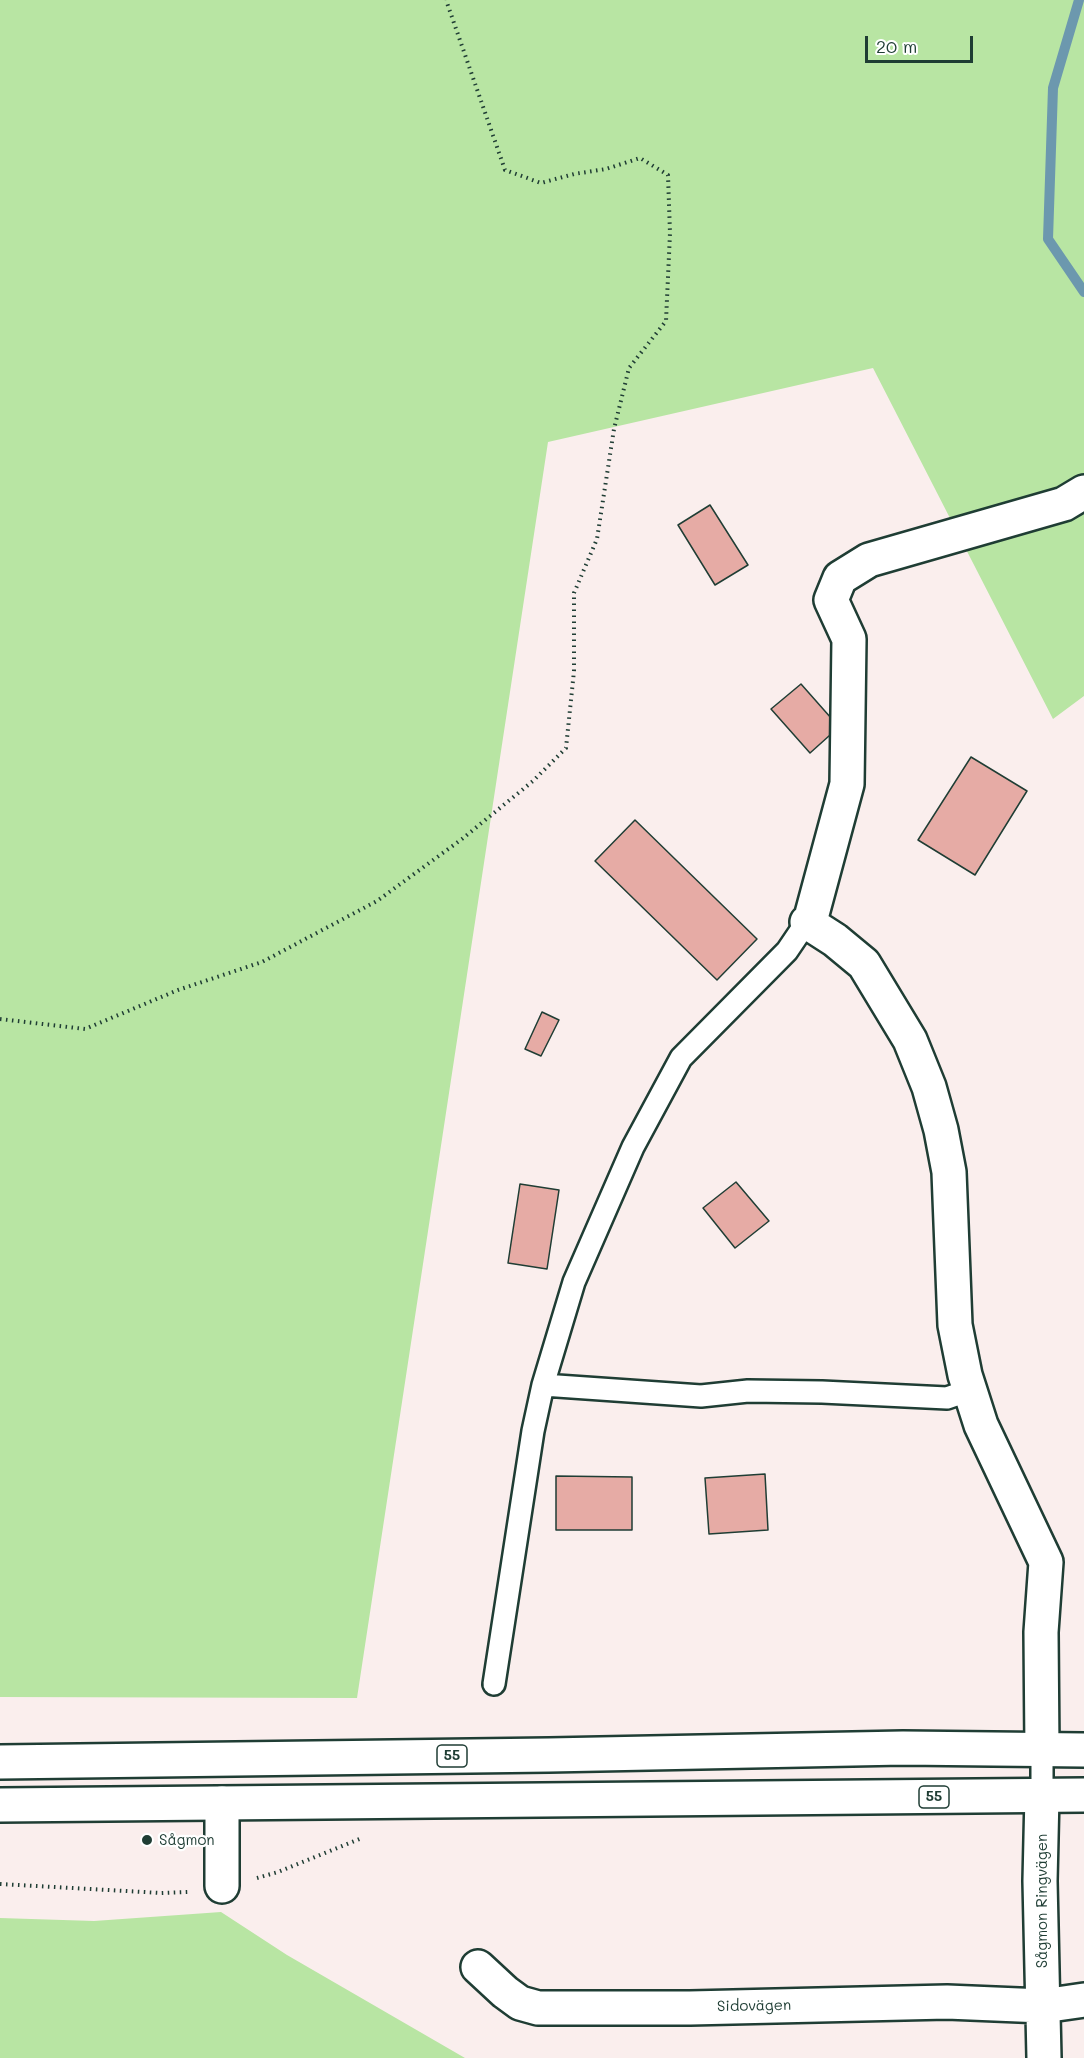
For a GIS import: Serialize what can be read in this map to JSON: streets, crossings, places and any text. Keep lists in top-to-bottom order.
{
  "streets": {
    "main road": ["55", "Sågmon Ringvägen", "Sidovägen"]
  },
  "crossings": [
    ["55", "Sågmon Ringvägen"],
    ["Sågmon Ringvägen", "Sidovägen"]
  ],
  "places": ["Sågmon"],
  "scale_bar": "20 m"
}
